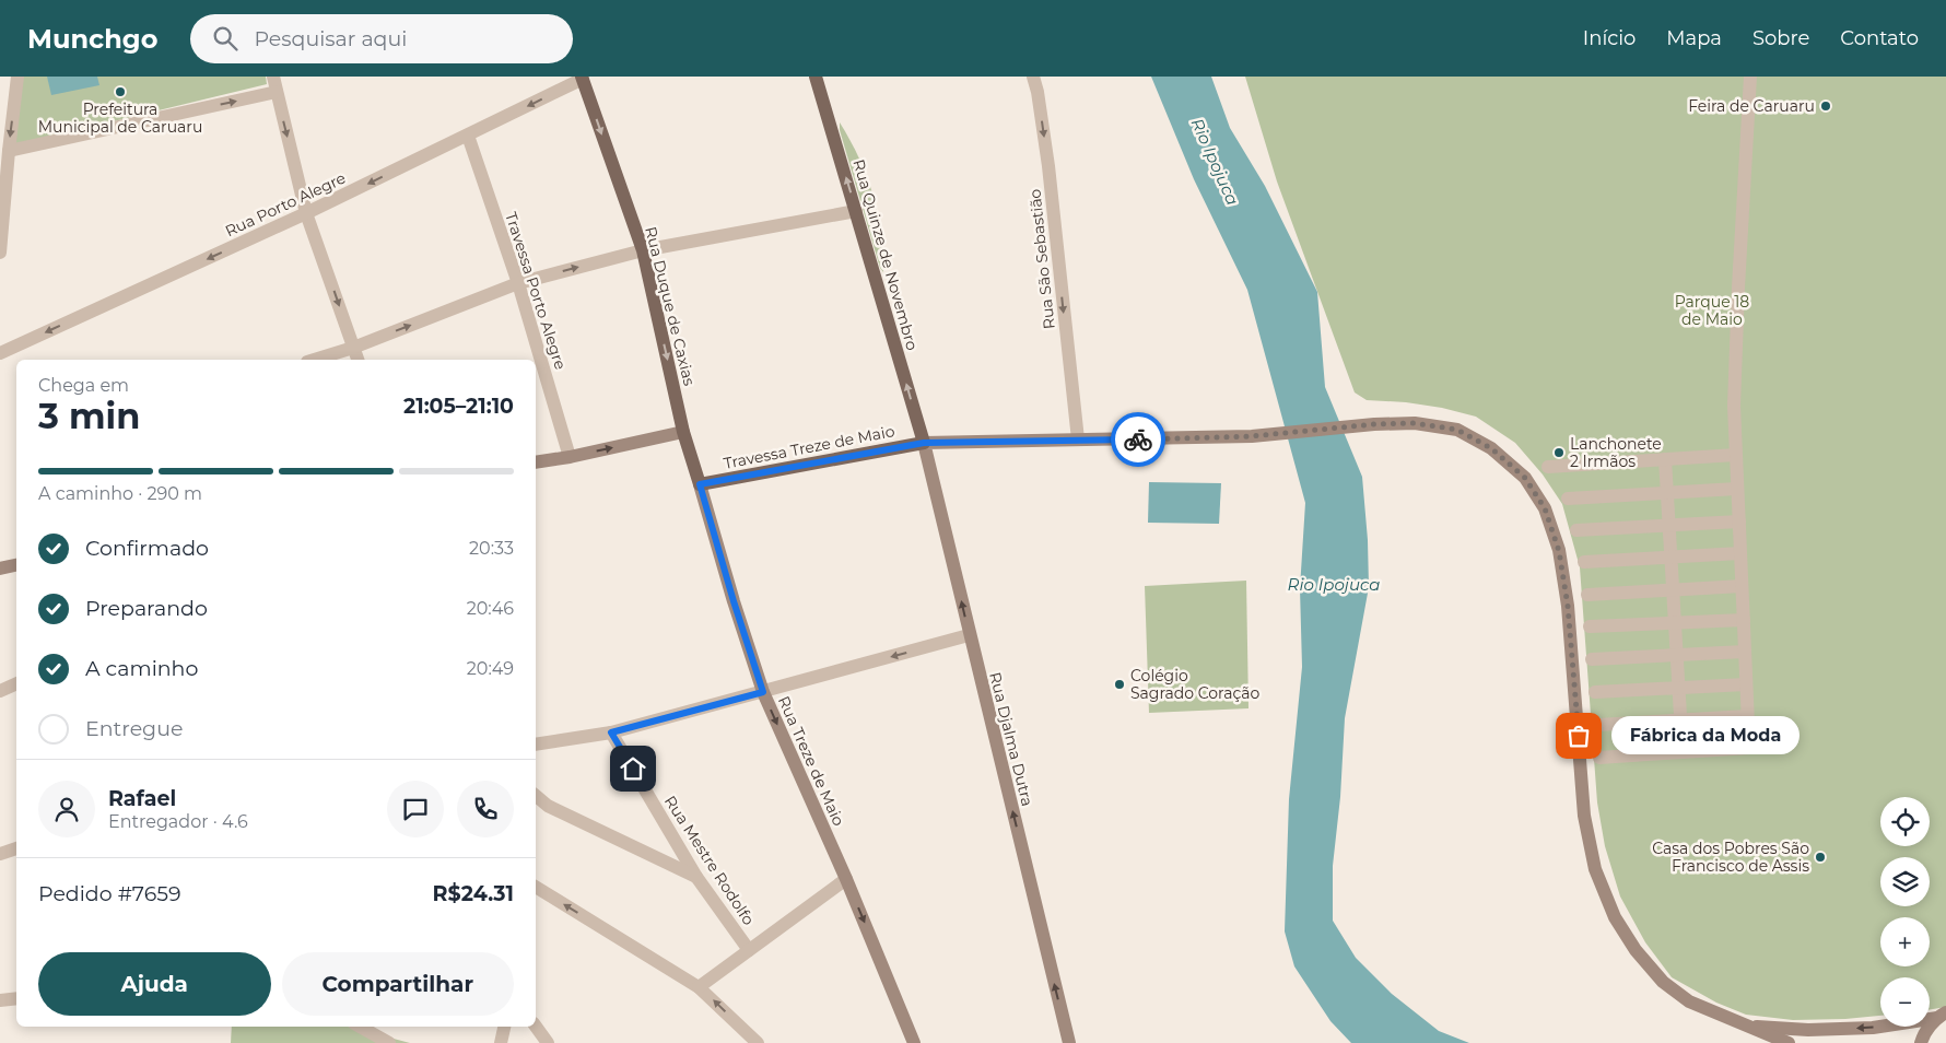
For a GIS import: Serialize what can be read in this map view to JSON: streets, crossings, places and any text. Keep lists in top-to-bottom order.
{
  "streets": {
    "main road": ["Rua Quinze de Novembro", "Rua Duque de Caxias", "Travessa Treze de Maio"],
    "street": [
      "Rua Porto Alegre",
      "Rua São Sebastião",
      "Travessa Porto Alegre",
      "Rua Djalma Dutra",
      "Rua Treze de Maio",
      "Rua Mestre Rodolfo"
    ]
  },
  "crossings": [
    ["Rua Porto Alegre", "Travessa Porto Alegre"],
    ["Rua Porto Alegre", "Rua Duque de Caxias"],
    ["Rua Quinze de Novembro", "Travessa Treze de Maio"],
    ["Rua Quinze de Novembro", "Rua Djalma Dutra"],
    ["Rua Duque de Caxias", "Travessa Treze de Maio"],
    ["Rua Duque de Caxias", "Rua Treze de Maio"],
    ["Travessa Treze de Maio", "Rua Djalma Dutra"],
    ["Travessa Treze de Maio", "Rua Treze de Maio"]
  ],
  "one_way": [
    "Rua Porto Alegre",
    "Rua Quinze de Novembro",
    "Rua São Sebastião",
    "Rua Duque de Caxias",
    "Rua Djalma Dutra",
    "Rua Treze de Maio"
  ],
  "water": ["Rio Ipojuca"],
  "parks": ["Parque 18 de Maio"],
  "places": [
    "Prefeitura Municipal de Caruaru",
    "Feira de Caruaru",
    "Lanchonete 2 Irmãos",
    "Colégio Sagrado Coração",
    "Fábrica da Moda",
    "Casa dos Pobres São Francisco de Assis"
  ],
  "page": {
    "header": "Munchgo",
    "search": "Pesquisar aqui",
    "nav": [
      "Início",
      "Mapa",
      "Sobre",
      "Contato"
    ],
    "heading": ["3 min", "Chega em", "21:05–21:10"],
    "panel": [
      "Rafael",
      "Entregador · 4.6",
      "Pedido #7659",
      "R$24.31"
    ],
    "bar": "A caminho · 290 m",
    "list": [
      ["Confirmado", "20:33"],
      ["Preparando", "20:46"],
      ["A caminho", "20:49"],
      "Entregue"
    ],
    "bubble": "Fábrica da Moda",
    "map_buttons": ["+", "−"],
    "buttons": ["Ajuda", "Compartilhar"]
  }
}
